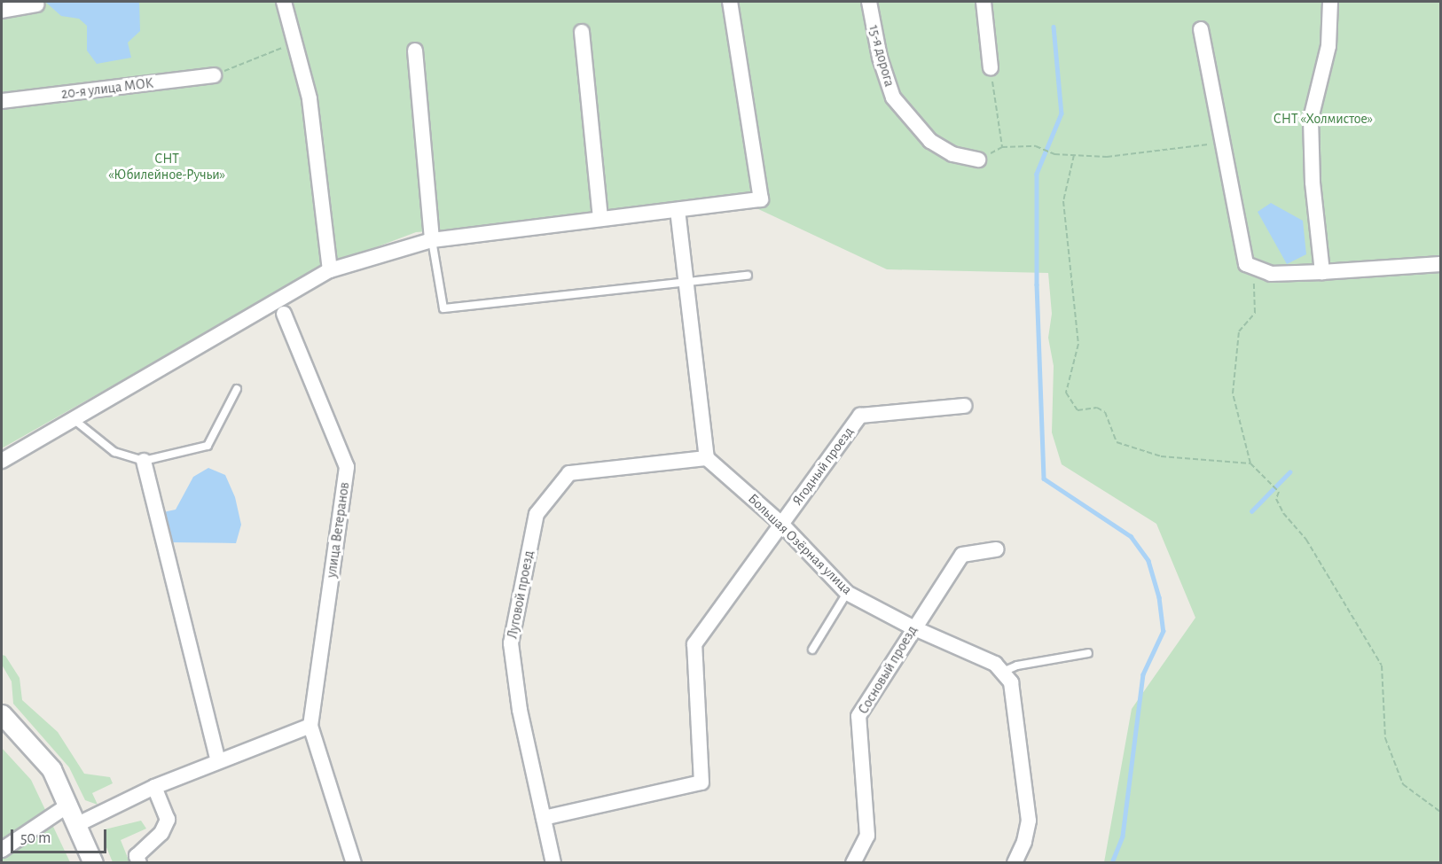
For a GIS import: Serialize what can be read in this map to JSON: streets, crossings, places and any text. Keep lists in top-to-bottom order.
{
  "streets": {
    "street": [
      "15-я дорога",
      "20-я улица МОК",
      "Ягодный проезд",
      "улица Ветеранов",
      "Большая Озёрная улица",
      "Луговой проезд",
      "Сосновый проезд"
    ]
  },
  "crossings": [
    ["Ягодный проезд", "Большая Озёрная улица"],
    ["Ягодный проезд", "Луговой проезд"],
    ["Большая Озёрная улица", "Луговой проезд"],
    ["Большая Озёрная улица", "Сосновый проезд"]
  ],
  "parks": ["СНТ «Холмистое»", "СНТ «Юбилейное-Ручьи»"],
  "scale_bar": "50 m"
}
